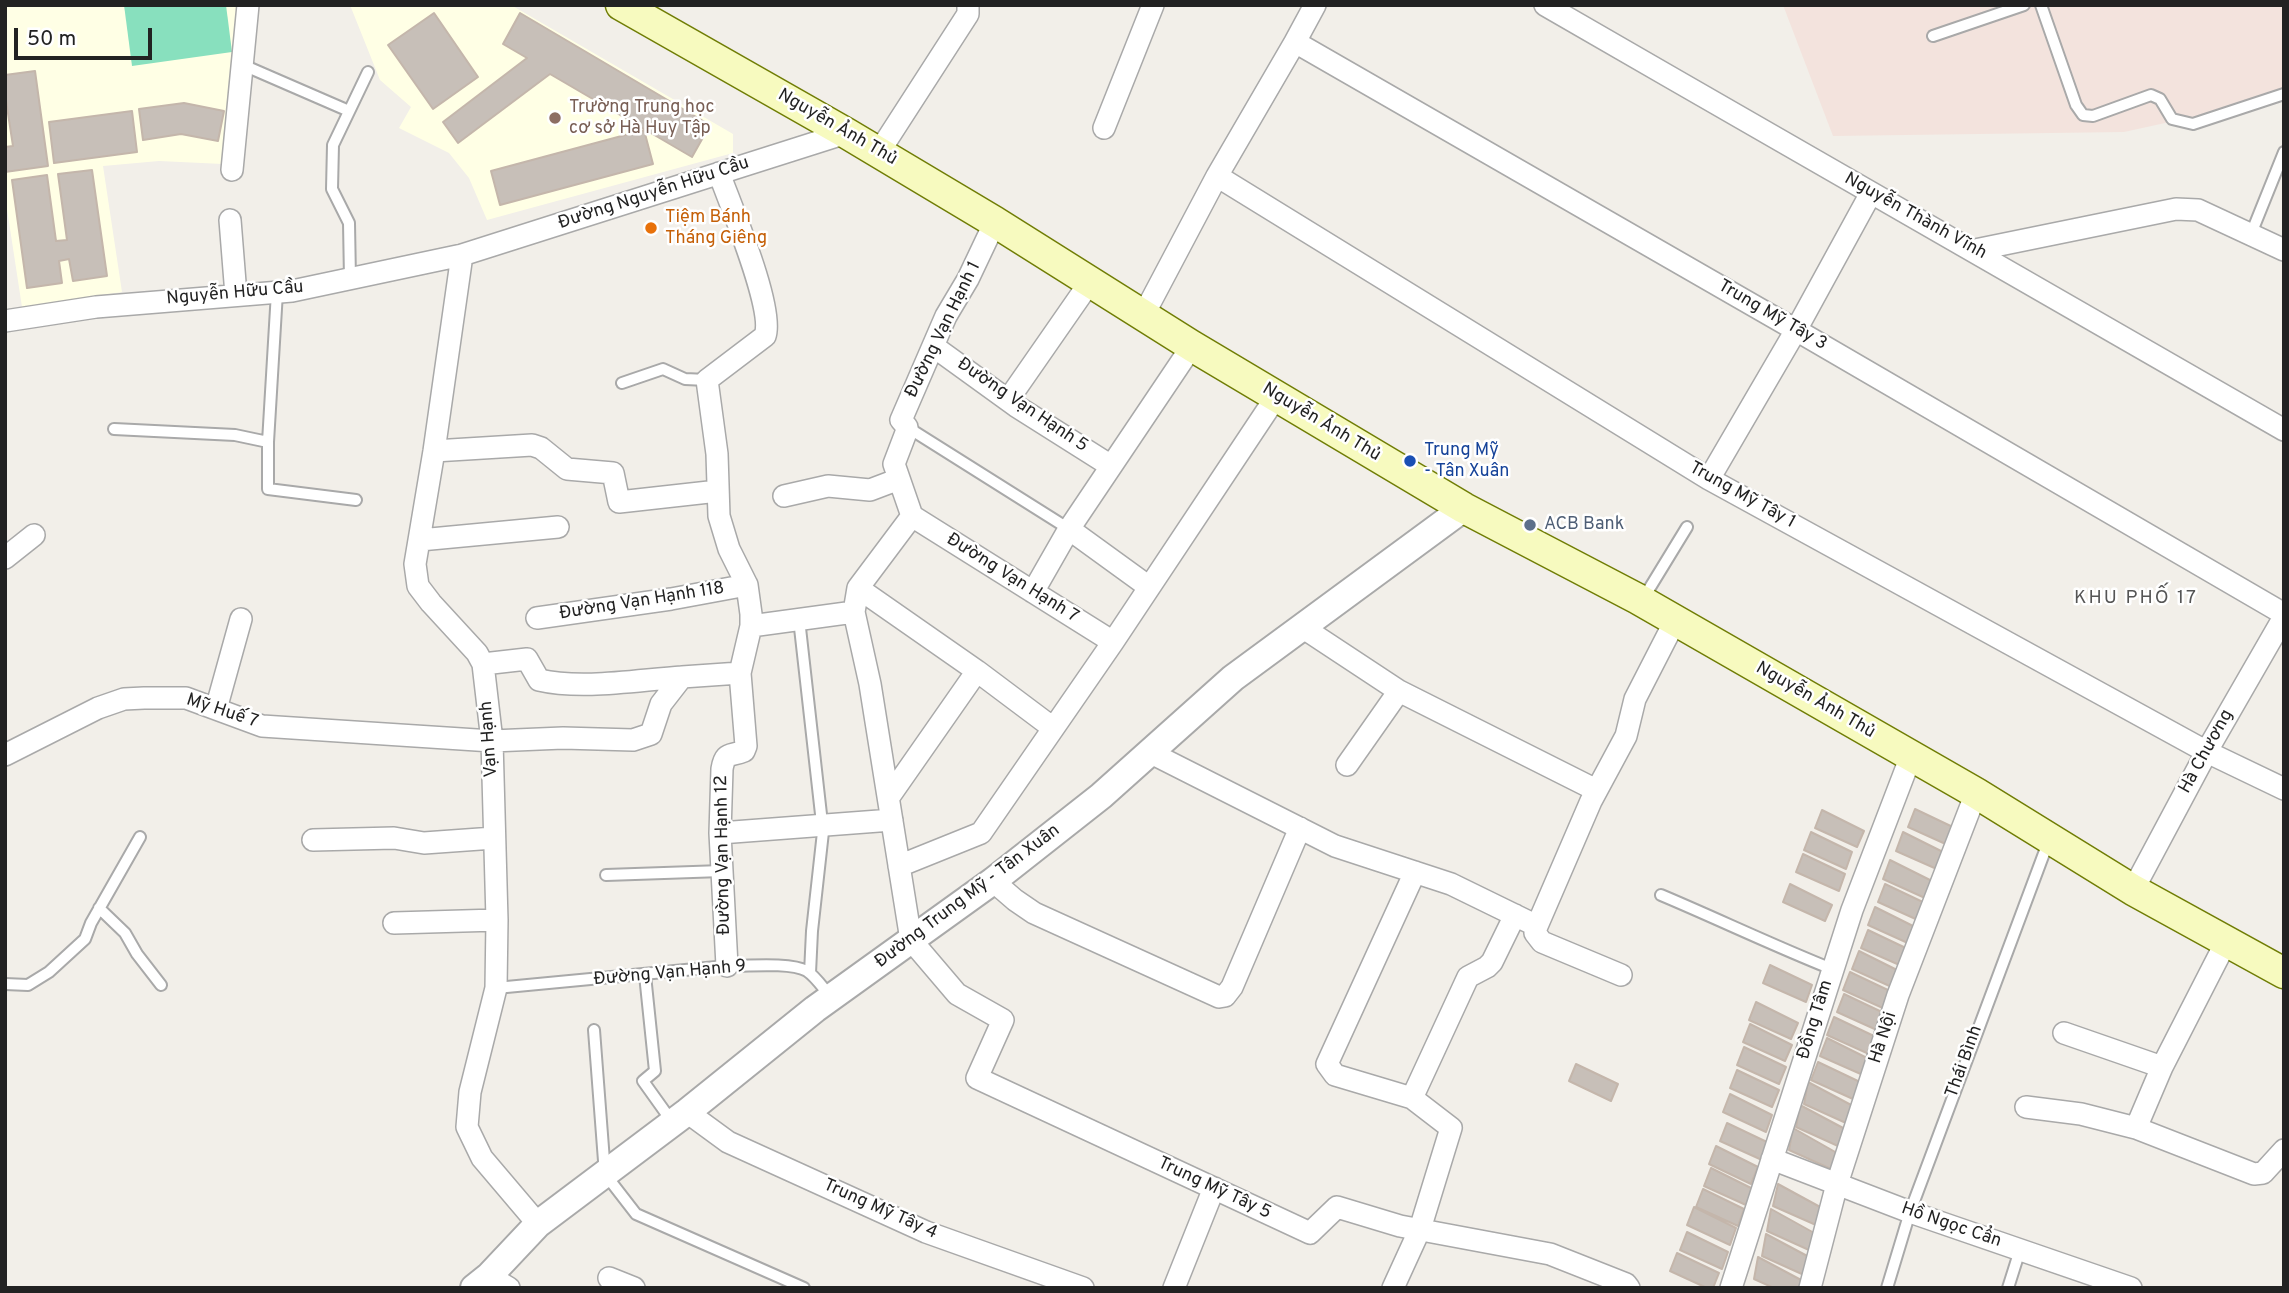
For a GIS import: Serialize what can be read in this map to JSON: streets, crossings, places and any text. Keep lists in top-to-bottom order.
{
  "streets": {
    "main road": ["Nguyễn Ảnh Thủ"],
    "street": [
      "Đường Nguyễn Hữu Cầu",
      "Nguyễn Thành Vĩnh",
      "Nguyễn Hữu Cầu",
      "Trung Mỹ Tây 3",
      "Đường Vạn Hạnh 1",
      "Đường Vạn Hạnh 5",
      "Trung Mỹ Tây 1",
      "Đường Vạn Hạnh 7",
      "Đường Vạn Hạnh 118",
      "Mỹ Huế 7",
      "Vạn Hạnh",
      "Hà Chương",
      "Đường Vạn Hạnh 12",
      "Đường Trung Mỹ - Tân Xuân",
      "Đồng Tâm",
      "Hà Nội",
      "Trung Mỹ Tây 5",
      "Trung Mỹ Tây 4",
      "Hồ Ngọc Cẩn"
    ],
    "lane": ["Đường Vạn Hạnh 9", "Thái Bình"]
  },
  "crossings": [
    ["Nguyễn Ảnh Thủ", "Đường Nguyễn Hữu Cầu"],
    ["Nguyễn Ảnh Thủ", "Đường Vạn Hạnh 1"],
    ["Nguyễn Ảnh Thủ", "Hà Chương"],
    ["Nguyễn Ảnh Thủ", "Đường Trung Mỹ - Tân Xuân"],
    ["Nguyễn Ảnh Thủ", "Đồng Tâm"],
    ["Nguyễn Ảnh Thủ", "Hà Nội"],
    ["Nguyễn Ảnh Thủ", "Thái Bình"],
    ["Đường Nguyễn Hữu Cầu", "Nguyễn Hữu Cầu"],
    ["Trung Mỹ Tây 3", "Hà Chương"],
    ["Đường Vạn Hạnh 1", "Đường Vạn Hạnh 5"],
    ["Đường Vạn Hạnh 1", "Đường Vạn Hạnh 7"],
    ["Trung Mỹ Tây 1", "Hà Chương"],
    ["Đường Vạn Hạnh 118", "Đường Vạn Hạnh 12"],
    ["Mỹ Huế 7", "Vạn Hạnh"],
    ["Vạn Hạnh", "Đường Trung Mỹ - Tân Xuân"],
    ["Vạn Hạnh", "Đường Vạn Hạnh 9"],
    ["Đường Vạn Hạnh 12", "Đường Vạn Hạnh 9"],
    ["Đường Trung Mỹ - Tân Xuân", "Trung Mỹ Tây 5"],
    ["Đường Trung Mỹ - Tân Xuân", "Trung Mỹ Tây 4"],
    ["Đồng Tâm", "Hồ Ngọc Cẩn"],
    ["Hà Nội", "Hồ Ngọc Cẩn"],
    ["Thái Bình", "Hồ Ngọc Cẩn"]
  ],
  "districts": ["KHU PHỐ 17"],
  "places": [
    "Trường Trung học cơ sở Hà Huy Tập",
    "Tiệm Bánh Tháng Giêng",
    "Trung Mỹ - Tân Xuân",
    "ACB Bank"
  ],
  "scale_bar": "50 m"
}
